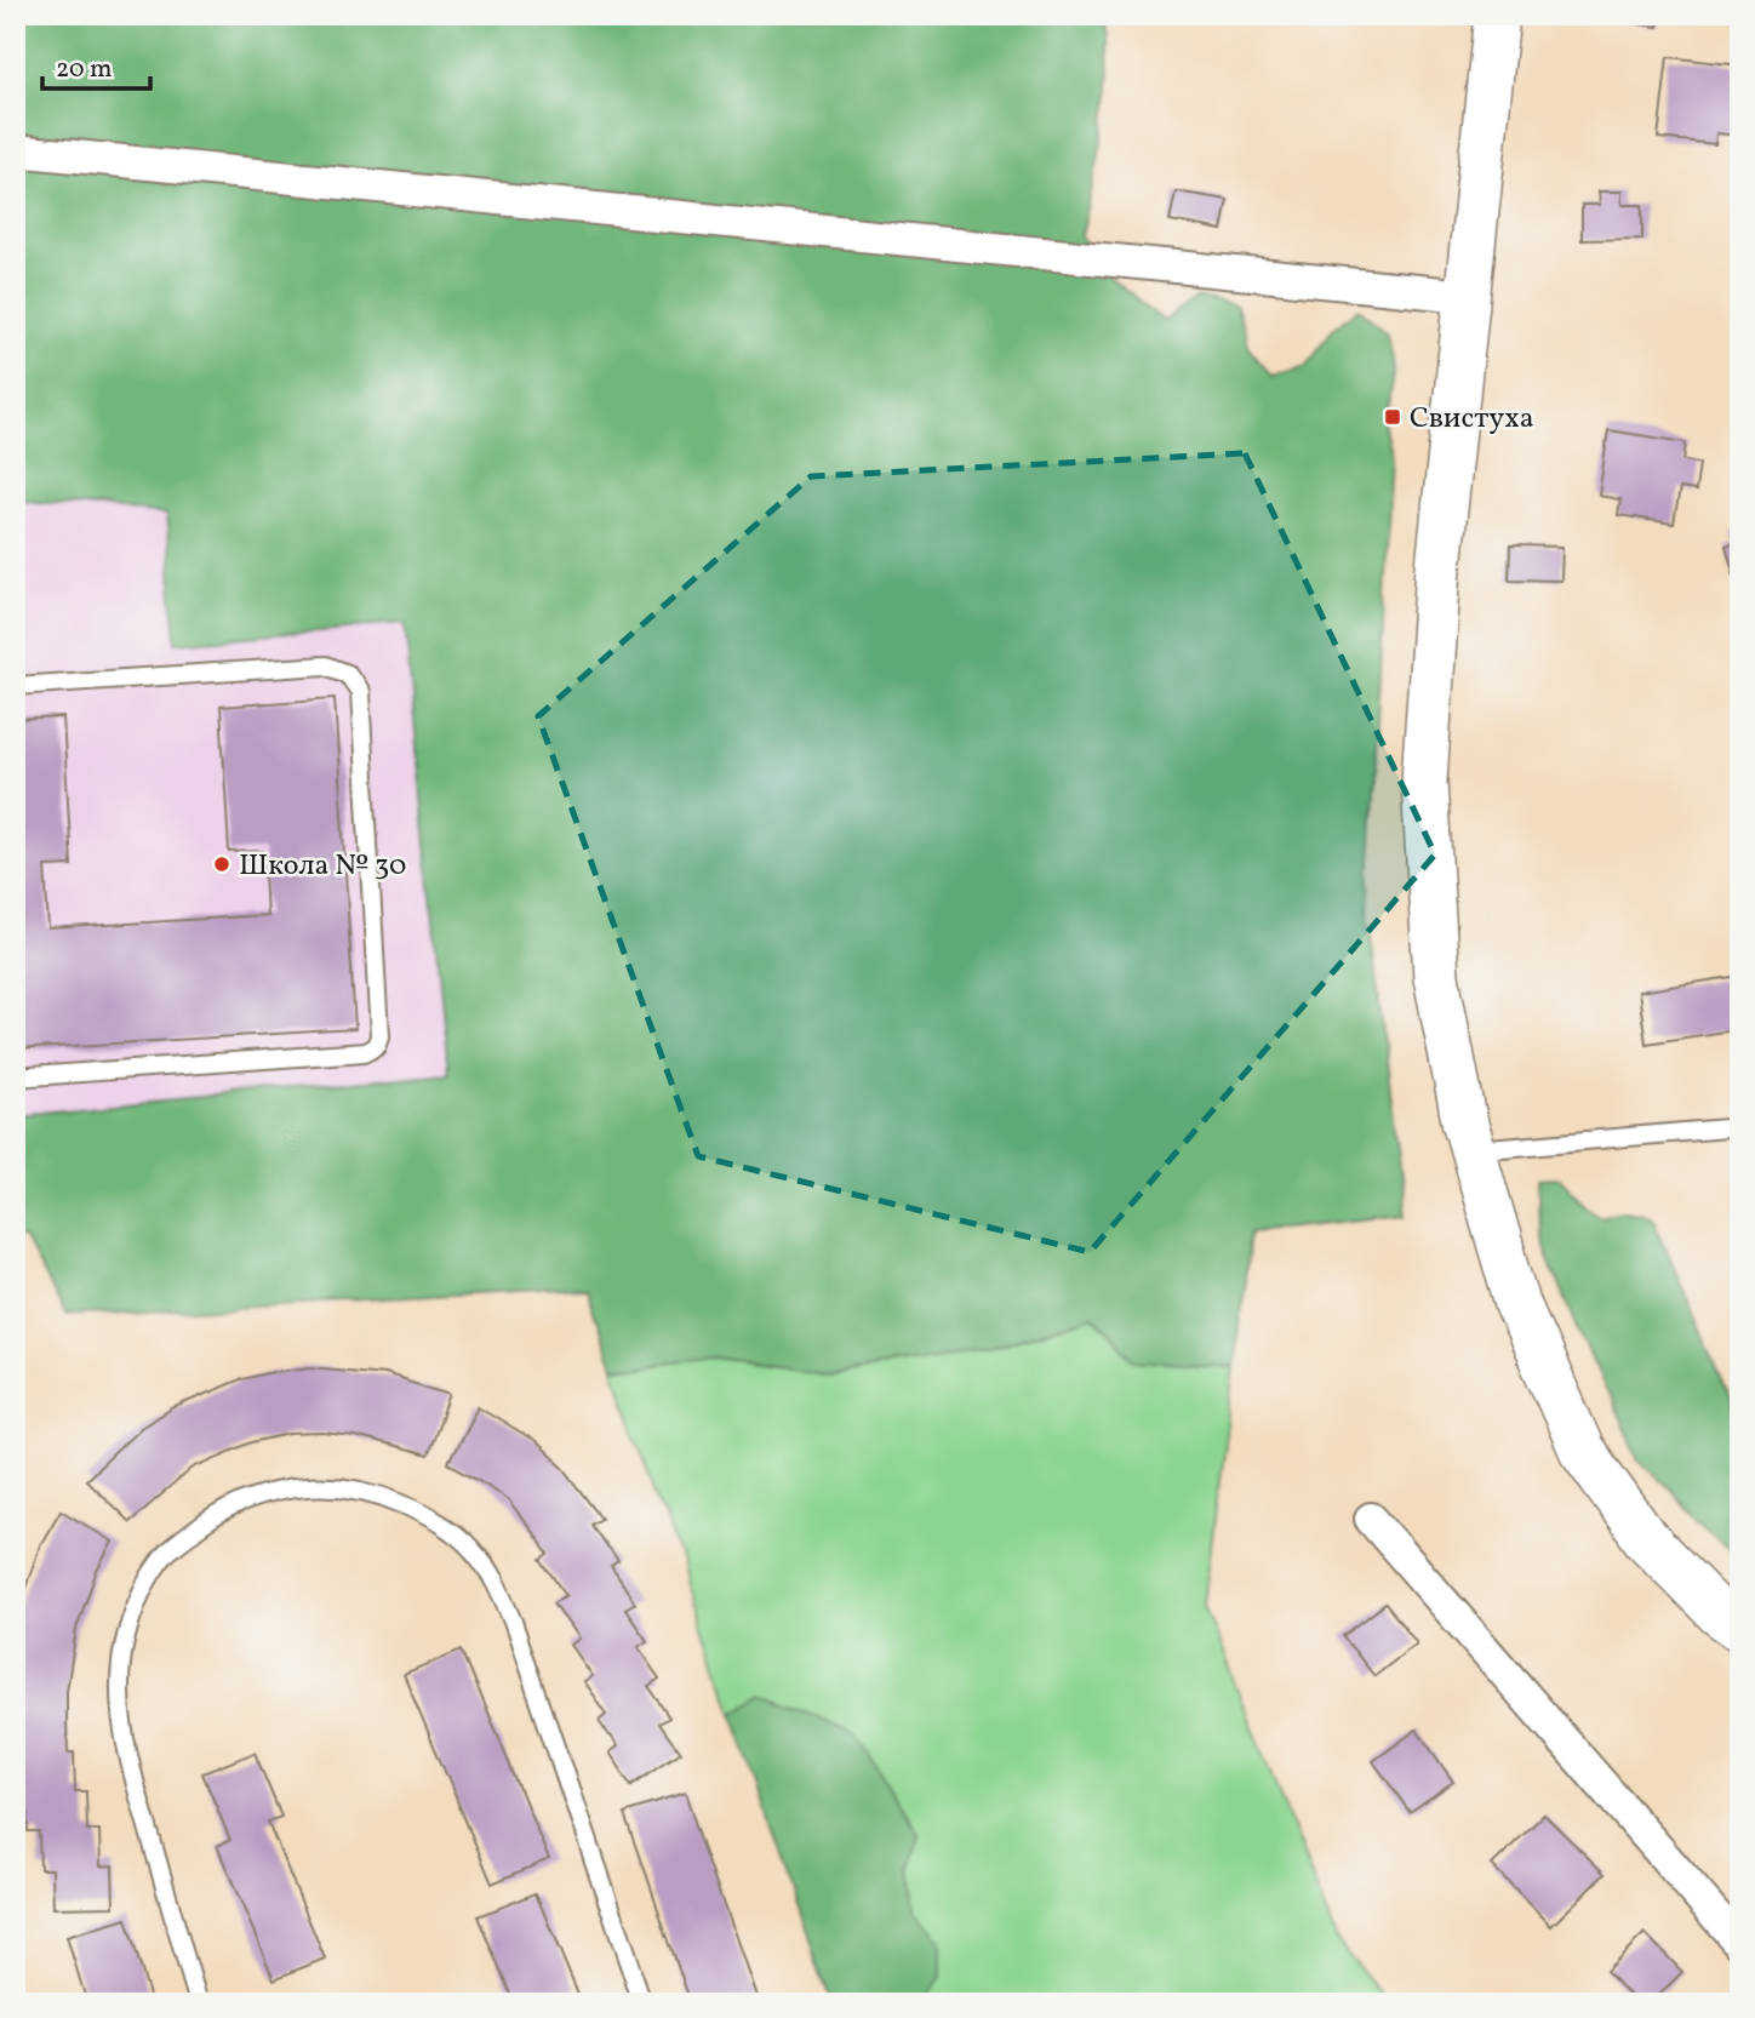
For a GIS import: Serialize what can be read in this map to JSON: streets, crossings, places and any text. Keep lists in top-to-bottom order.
{
  "places": {
    "transit": ["Свистуха"],
    "other": ["Школа № 30"]
  },
  "scale_bar": "20 m"
}
